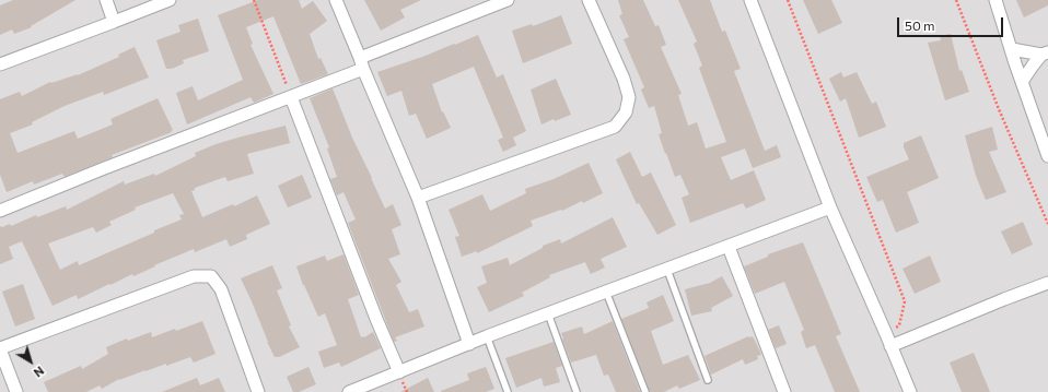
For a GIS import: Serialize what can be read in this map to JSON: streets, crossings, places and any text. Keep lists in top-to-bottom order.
{
  "scale_bar": "50 m",
  "north": "bottom right"
}
